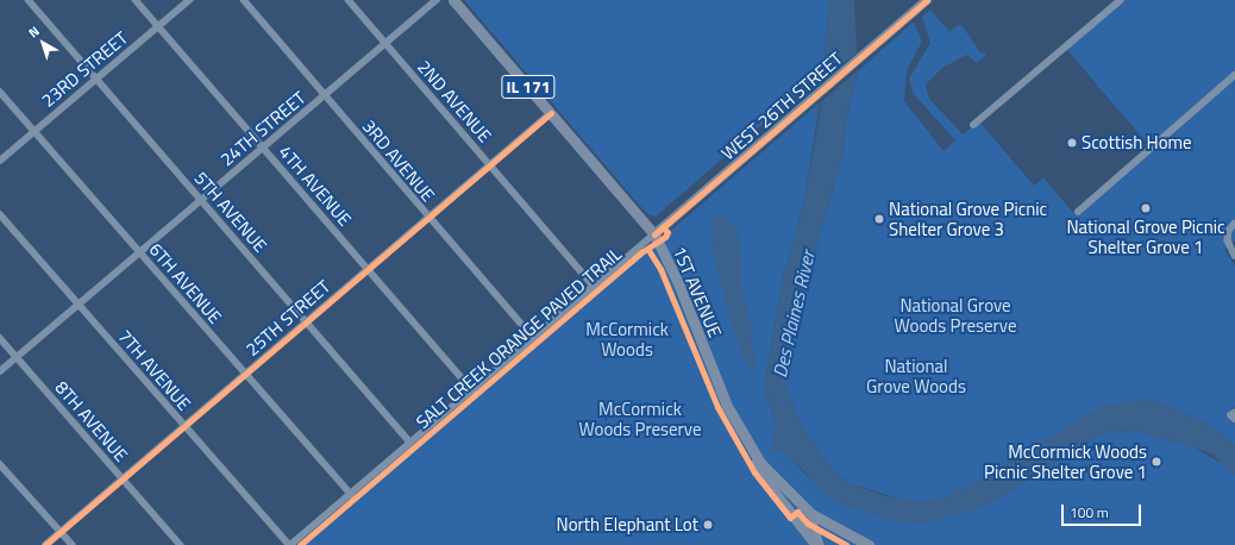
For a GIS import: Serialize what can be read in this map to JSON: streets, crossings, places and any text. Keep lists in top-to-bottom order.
{
  "streets": {
    "main road": ["IL 171", "WEST 26TH STREET", "1ST AVENUE"],
    "street": [
      "23RD STREET",
      "2ND AVENUE",
      "24TH STREET",
      "3RD AVENUE",
      "4TH AVENUE",
      "5TH AVENUE",
      "6TH AVENUE",
      "25TH STREET",
      "7TH AVENUE",
      "8TH AVENUE"
    ],
    "cycle path": ["SALT CREEK ORANGE PAVED TRAIL"]
  },
  "crossings": [
    ["23RD STREET", "4TH AVENUE"],
    ["23RD STREET", "5TH AVENUE"],
    ["23RD STREET", "6TH AVENUE"],
    ["2ND AVENUE", "WEST 26TH STREET"],
    ["2ND AVENUE", "24TH STREET"],
    ["2ND AVENUE", "25TH STREET"],
    ["WEST 26TH STREET", "3RD AVENUE"],
    ["WEST 26TH STREET", "4TH AVENUE"],
    ["WEST 26TH STREET", "5TH AVENUE"],
    ["WEST 26TH STREET", "6TH AVENUE"],
    ["WEST 26TH STREET", "1ST AVENUE"],
    ["WEST 26TH STREET", "7TH AVENUE"],
    ["24TH STREET", "3RD AVENUE"],
    ["24TH STREET", "4TH AVENUE"],
    ["24TH STREET", "5TH AVENUE"],
    ["24TH STREET", "6TH AVENUE"],
    ["24TH STREET", "7TH AVENUE"],
    ["24TH STREET", "8TH AVENUE"],
    ["3RD AVENUE", "25TH STREET"],
    ["4TH AVENUE", "25TH STREET"],
    ["5TH AVENUE", "25TH STREET"],
    ["6TH AVENUE", "25TH STREET"],
    ["1ST AVENUE", "25TH STREET"],
    ["25TH STREET", "7TH AVENUE"],
    ["25TH STREET", "8TH AVENUE"]
  ],
  "water": ["Des Plaines River"],
  "parks": [
    "National Grove Woods Preserve",
    "McCormick Woods",
    "National Grove Woods",
    "McCormick Woods Preserve"
  ],
  "places": [
    "Scottish Home",
    "National Grove Picnic Shelter Grove 1",
    "National Grove Picnic Shelter Grove 3",
    "McCormick Woods Picnic Shelter Grove 1",
    "North Elephant Lot"
  ],
  "scale_bar": "100 m",
  "north": "top left"
}
